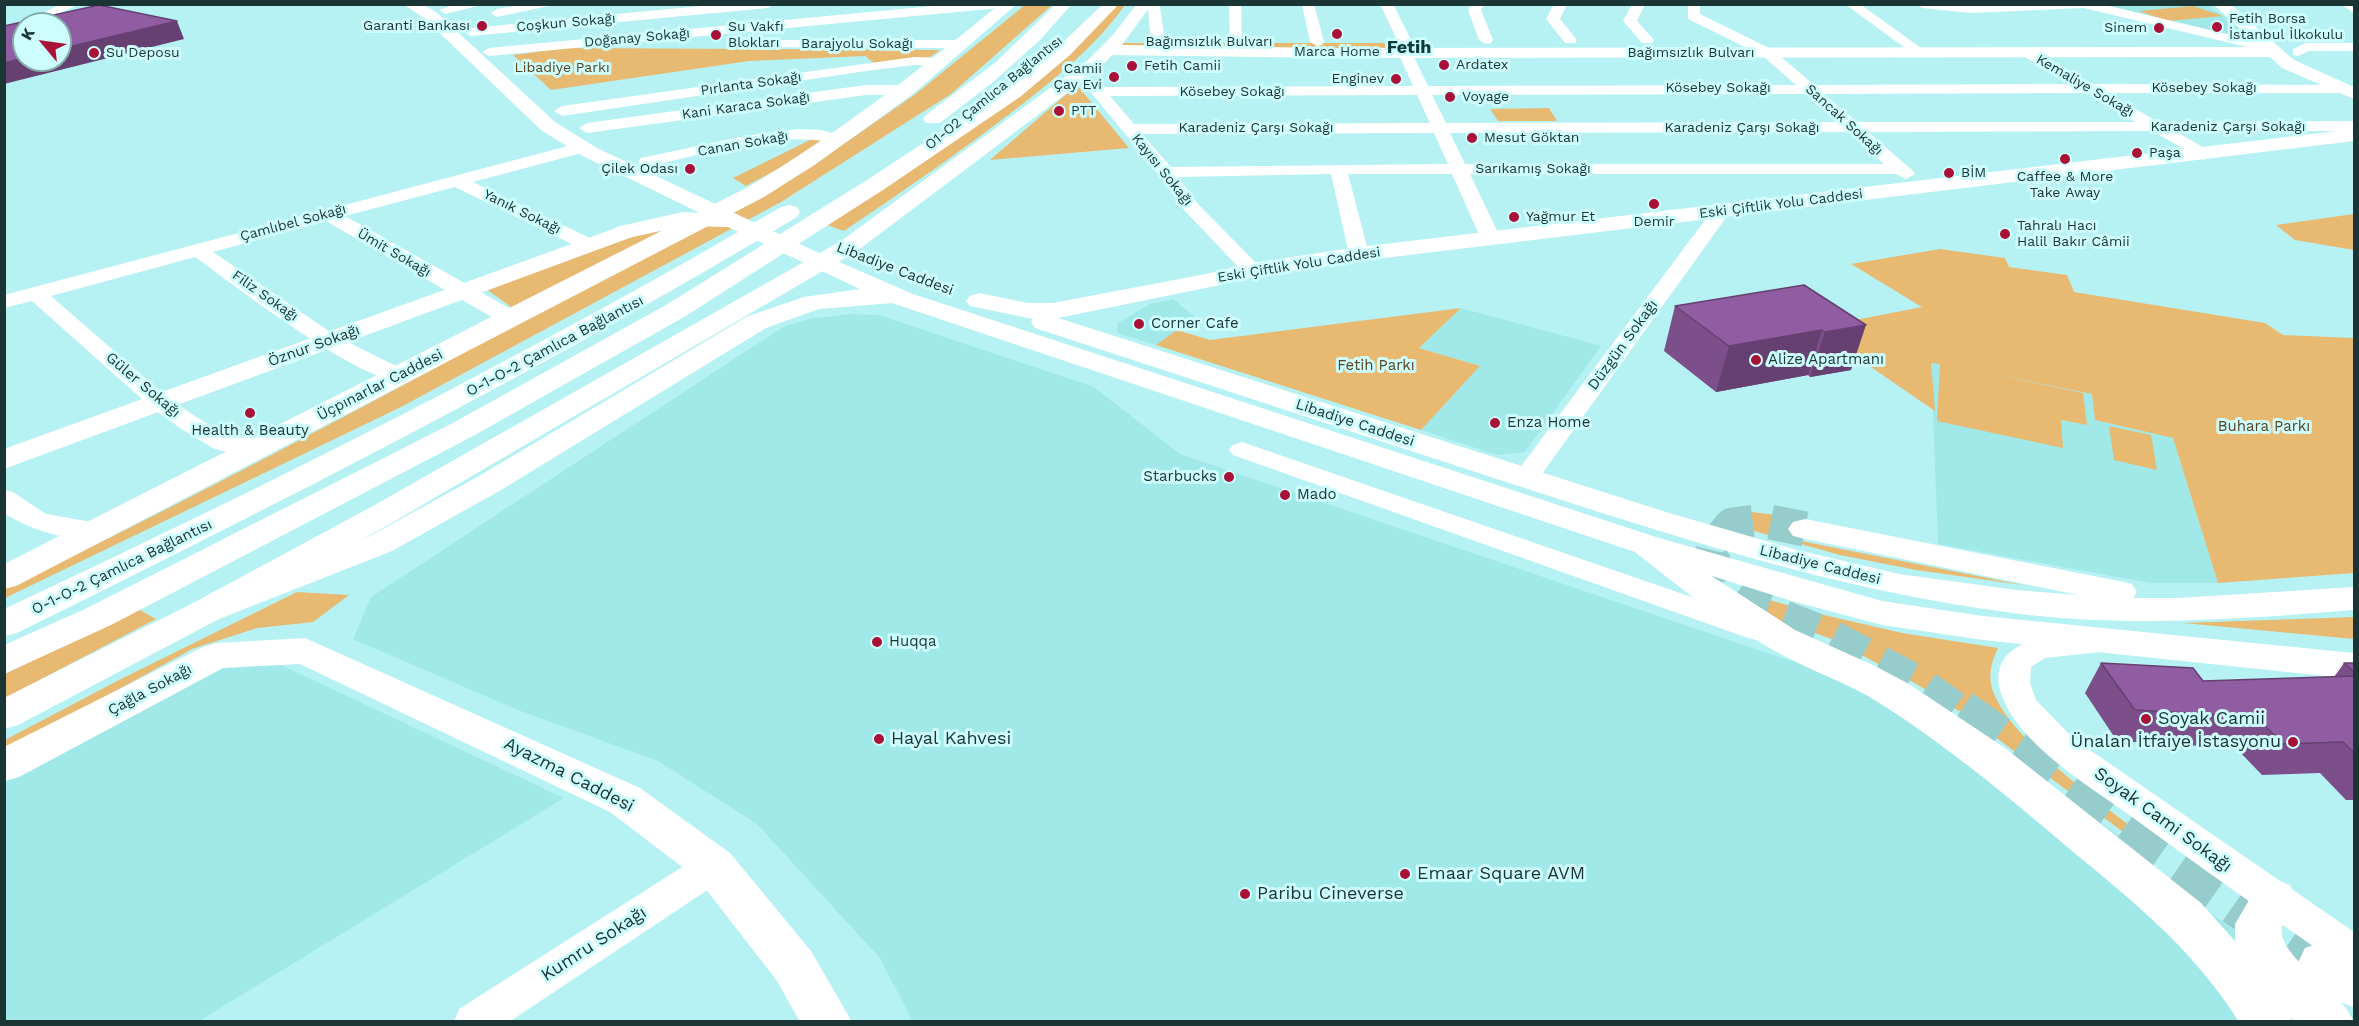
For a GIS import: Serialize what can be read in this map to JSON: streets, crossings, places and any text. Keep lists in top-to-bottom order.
{
  "streets": {
    "main road": [
      "Bağımsızlık Bulvarı",
      "O1-O2 Çamlıca Bağlantısı",
      "Eski Çiftlik Yolu Caddesi",
      "Libadiye Caddesi",
      "Öznur Sokağı",
      "O-1-O-2 Çamlıca Bağlantısı",
      "Üçpınarlar Caddesi",
      "Çağla Sokağı",
      "Ayazma Caddesi"
    ],
    "street": [
      "Coşkun Sokağı",
      "Doğanay Sokağı",
      "Barajyolu Sokağı",
      "Pırlanta Sokağı",
      "Kemaliye Sokağı",
      "Kösebey Sokağı",
      "Kani Karaca Sokağı",
      "Sancak Sokağı",
      "Karadeniz Çarşı Sokağı",
      "Canan Sokağı",
      "Sarıkamış Sokağı",
      "Kayısı Sokağı",
      "Yanık Sokağı",
      "Çamlıbel Sokağı",
      "Ümit Sokağı",
      "Filiz Sokağı",
      "Düzgün Sokağı",
      "Güler Sokağı",
      "Soyak Cami Sokağı",
      "Kumru Sokağı"
    ]
  },
  "crossings": [
    ["Coşkun Sokağı", "Libadiye Caddesi"],
    ["Doğanay Sokağı", "Barajyolu Sokağı"],
    ["Doğanay Sokağı", "Libadiye Caddesi"],
    ["Bağımsızlık Bulvarı", "Kemaliye Sokağı"],
    ["Bağımsızlık Bulvarı", "Sancak Sokağı"],
    ["Barajyolu Sokağı", "Üçpınarlar Caddesi"],
    ["Pırlanta Sokağı", "Libadiye Caddesi"],
    ["Pırlanta Sokağı", "Üçpınarlar Caddesi"],
    ["Kemaliye Sokağı", "Kösebey Sokağı"],
    ["Kemaliye Sokağı", "Karadeniz Çarşı Sokağı"],
    ["Kemaliye Sokağı", "Eski Çiftlik Yolu Caddesi"],
    ["Kösebey Sokağı", "Sancak Sokağı"],
    ["Kösebey Sokağı", "Kayısı Sokağı"],
    ["O1-O2 Çamlıca Bağlantısı", "O-1-O-2 Çamlıca Bağlantısı"],
    ["Kani Karaca Sokağı", "Çamlıbel Sokağı"],
    ["Kani Karaca Sokağı", "Libadiye Caddesi"],
    ["Kani Karaca Sokağı", "Üçpınarlar Caddesi"],
    ["Sancak Sokağı", "Karadeniz Çarşı Sokağı"],
    ["Sancak Sokağı", "Sarıkamış Sokağı"],
    ["Sancak Sokağı", "Eski Çiftlik Yolu Caddesi"],
    ["Karadeniz Çarşı Sokağı", "Kayısı Sokağı"],
    ["Karadeniz Çarşı Sokağı", "Eski Çiftlik Yolu Caddesi"],
    ["Canan Sokağı", "Libadiye Caddesi"],
    ["Canan Sokağı", "Üçpınarlar Caddesi"],
    ["Sarıkamış Sokağı", "Kayısı Sokağı"],
    ["Kayısı Sokağı", "Eski Çiftlik Yolu Caddesi"],
    ["Eski Çiftlik Yolu Caddesi", "Düzgün Sokağı"],
    ["Yanık Sokağı", "Çamlıbel Sokağı"],
    ["Yanık Sokağı", "Öznur Sokağı"],
    ["Çamlıbel Sokağı", "Ümit Sokağı"],
    ["Çamlıbel Sokağı", "Libadiye Caddesi"],
    ["Çamlıbel Sokağı", "Filiz Sokağı"],
    ["Çamlıbel Sokağı", "Güler Sokağı"],
    ["Ümit Sokağı", "Öznur Sokağı"],
    ["Libadiye Caddesi", "Düzgün Sokağı"],
    ["Libadiye Caddesi", "Soyak Cami Sokağı"],
    ["Filiz Sokağı", "Öznur Sokağı"],
    ["Filiz Sokağı", "Üçpınarlar Caddesi"],
    ["Öznur Sokağı", "Güler Sokağı"],
    ["Güler Sokağı", "Üçpınarlar Caddesi"],
    ["Çağla Sokağı", "Ayazma Caddesi"],
    ["Ayazma Caddesi", "Kumru Sokağı"]
  ],
  "districts": ["Fetih"],
  "parks": ["Libadiye Parkı", "Fetih Parkı", "Buhara Parkı"],
  "places": [
    "Garanti Bankası",
    "Fetih Borsa İstanbul İlkokulu",
    "Sinem",
    "Marca Home",
    "Su Vakfı Blokları",
    "Su Deposu",
    "Ardatex",
    "Fetih Camii",
    "Camii Çay Evi",
    "Enginev",
    "Voyage",
    "PTT",
    "Mesut Göktan",
    "Paşa",
    "Caffee & More Take Away",
    "Çilek Odası",
    "BİM",
    "Demir",
    "Yağmur Et",
    "Tahralı Hacı Halil Bakır Câmii",
    "Corner Cafe",
    "Alize Apartmanı",
    "Health & Beauty",
    "Enza Home",
    "Starbucks",
    "Mado",
    "Huqqa",
    "Soyak Camii",
    "Hayal Kahvesi",
    "Ünalan İtfaiye İstasyonu",
    "Emaar Square AVM",
    "Paribu Cineverse"
  ],
  "north": "top left"
}
